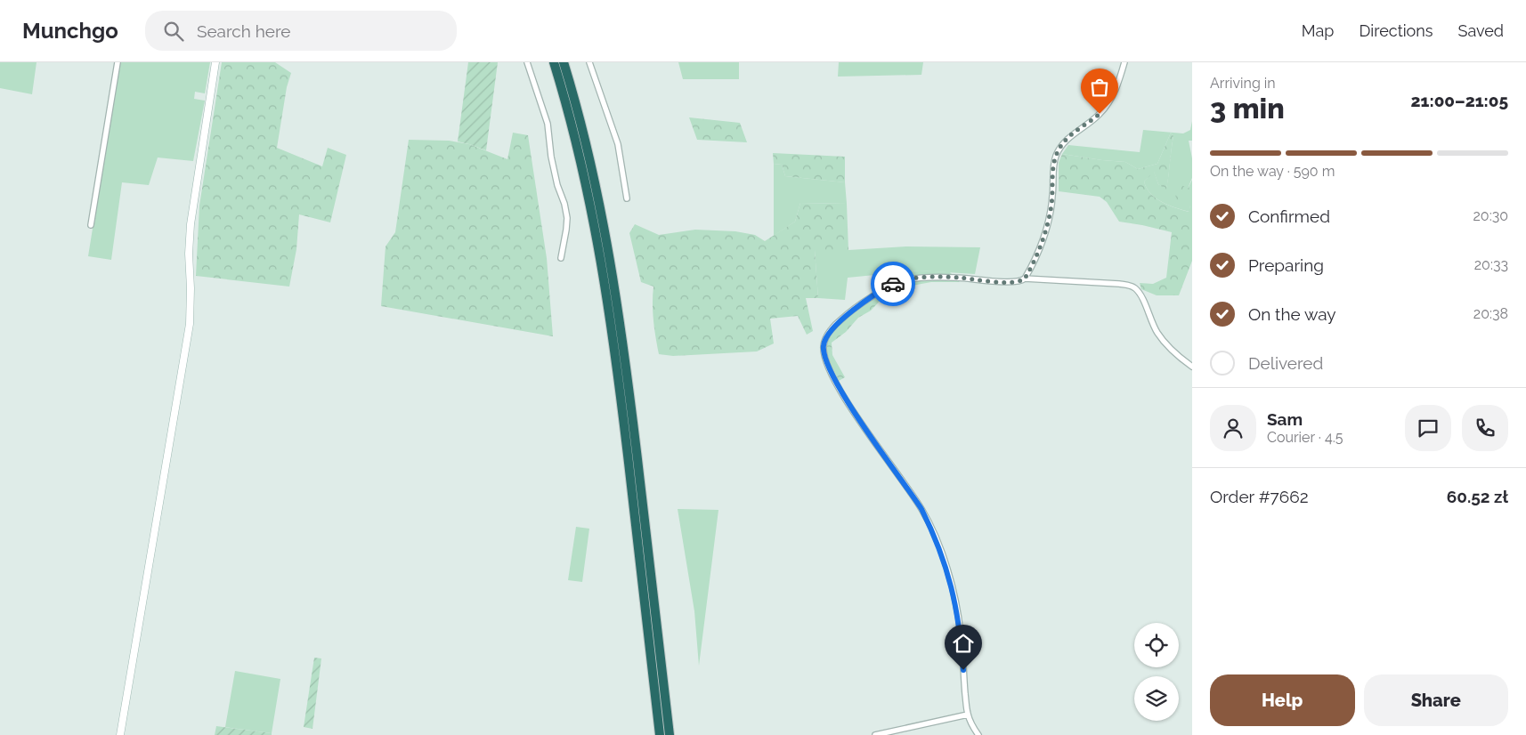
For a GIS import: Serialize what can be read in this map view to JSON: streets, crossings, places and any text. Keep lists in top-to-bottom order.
{
  "page": {
    "header": "Munchgo",
    "search": "Search here",
    "nav": ["Map", "Directions", "Saved"],
    "heading": ["3 min", "Arriving in", "21:00–21:05"],
    "panel": [
      "Sam",
      "Courier · 4.5",
      "Order #7662",
      "60.52 zł"
    ],
    "bar": "On the way · 590 m",
    "list": [
      ["Confirmed", "20:30"],
      ["Preparing", "20:33"],
      ["On the way", "20:38"],
      "Delivered"
    ],
    "buttons": ["Help", "Share"]
  }
}
